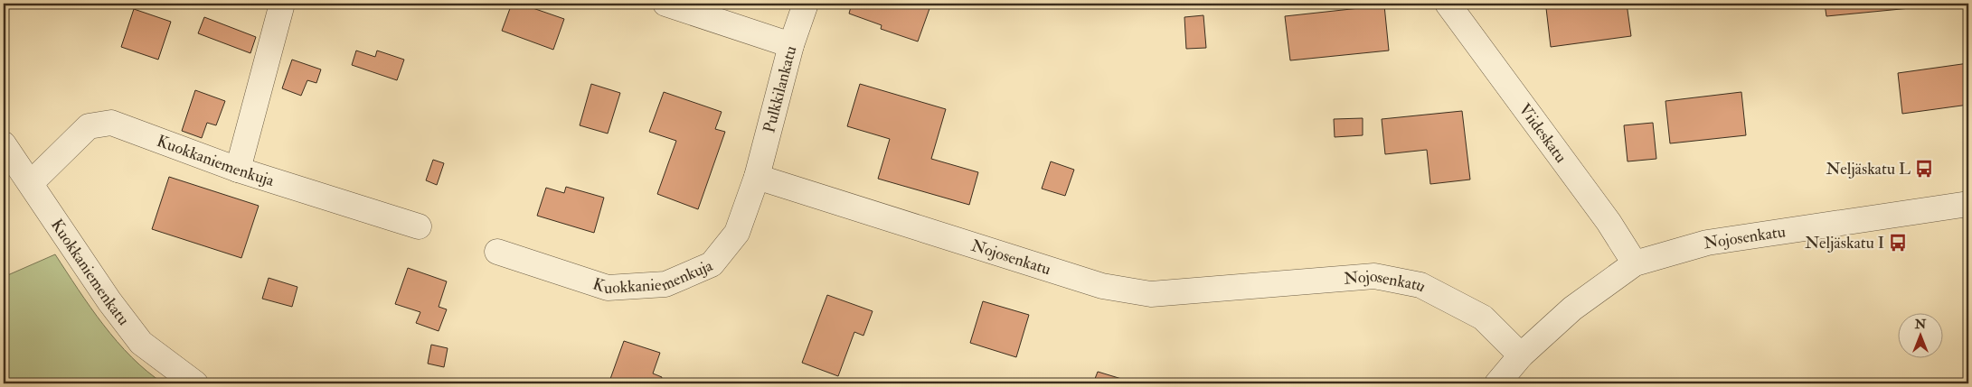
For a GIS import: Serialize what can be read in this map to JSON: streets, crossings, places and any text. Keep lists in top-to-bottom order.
{
  "streets": {
    "street": [
      "Pulkkilankatu",
      "Viideskatu",
      "Kuokkaniemenkuja",
      "Nojosenkatu",
      "Kuokkaniemenkatu"
    ]
  },
  "crossings": [
    ["Pulkkilankatu", "Kuokkaniemenkuja"],
    ["Pulkkilankatu", "Nojosenkatu"],
    ["Viideskatu", "Nojosenkatu"],
    ["Kuokkaniemenkuja", "Nojosenkatu"],
    ["Kuokkaniemenkuja", "Kuokkaniemenkatu"]
  ],
  "places": {
    "bus stop": ["Neljäskatu L", "Neljäskatu I"]
  },
  "north": "top"
}
